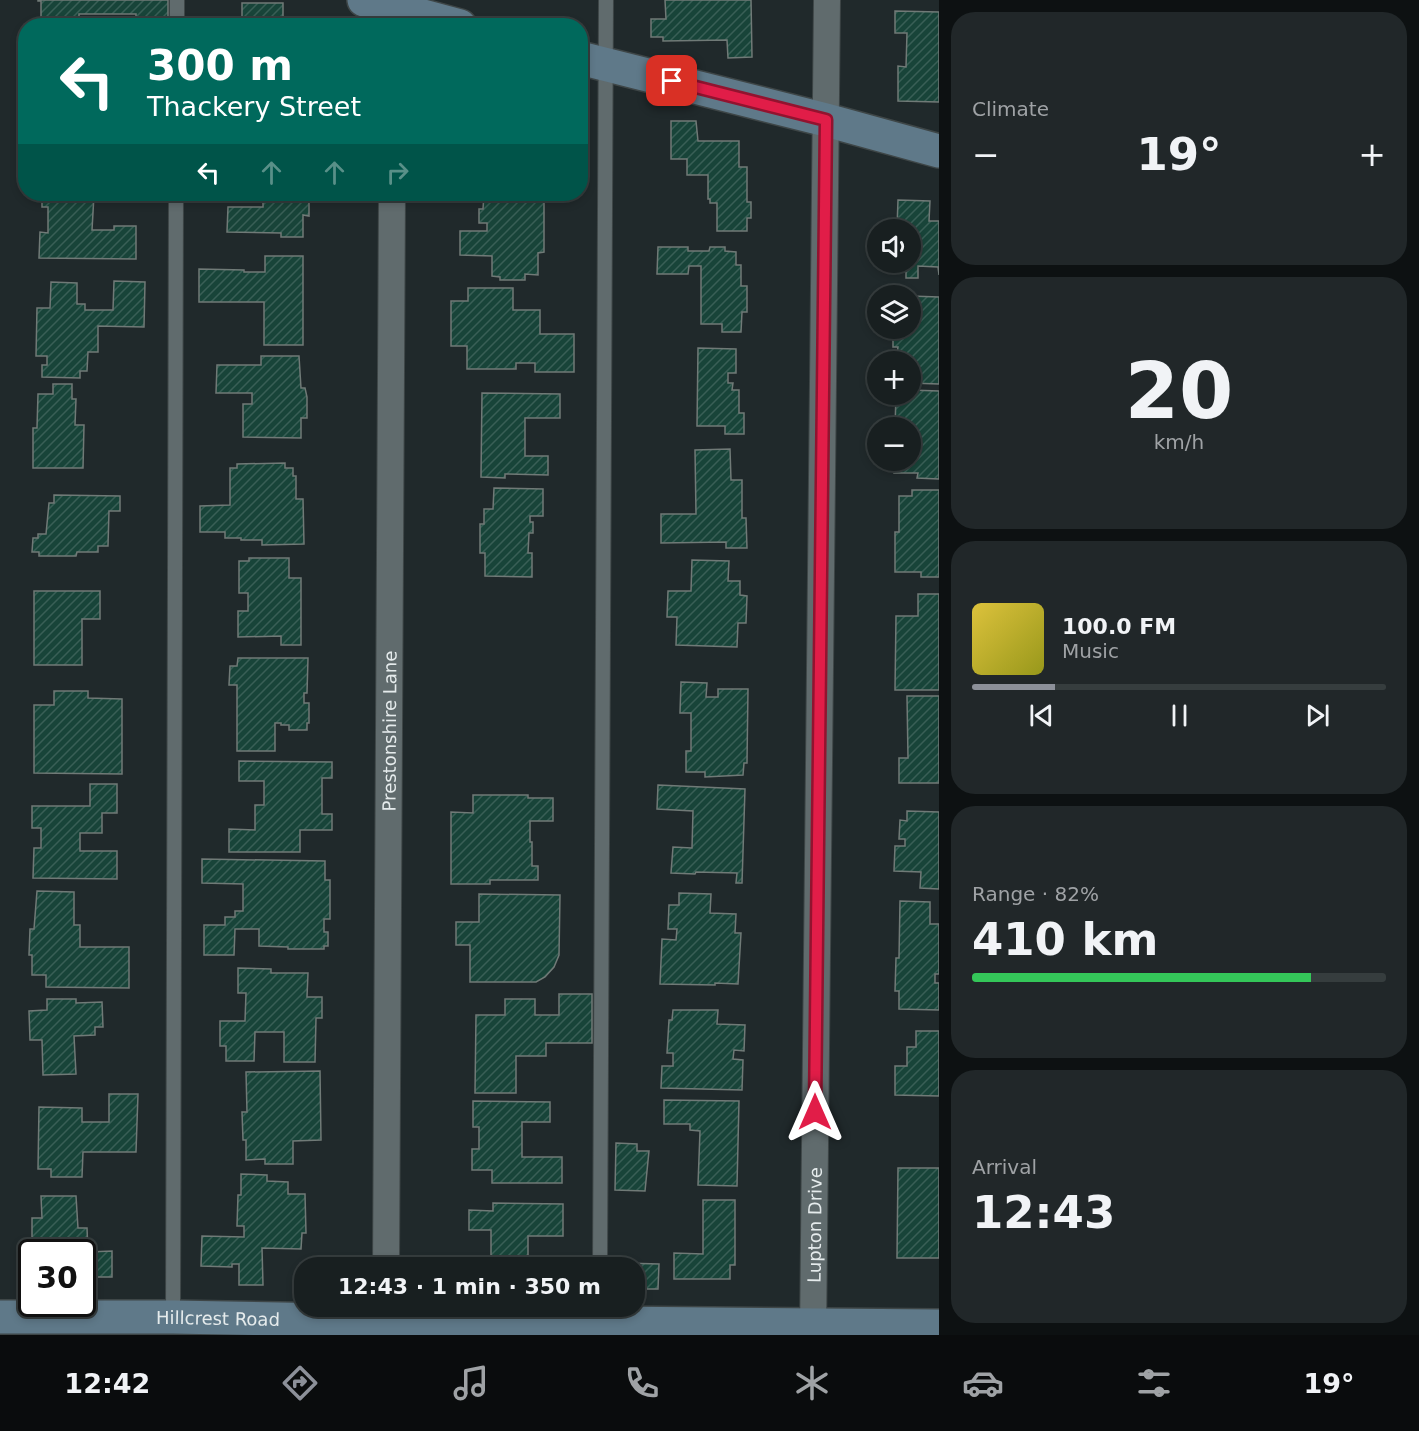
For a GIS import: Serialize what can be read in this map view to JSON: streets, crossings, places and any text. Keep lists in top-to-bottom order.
{
  "streets": {
    "main road": ["Hillcrest Road"],
    "street": ["Prestonshire Lane", "Lupton Drive"]
  },
  "crossings": [
    ["Lupton Drive", "Hillcrest Road"]
  ],
  "page": {
    "tile": [
      "Climate",
      ["20", "km/h"],
      ["Range · 82%", "410 km"],
      ["Arrival", "12:43"]
    ],
    "turn": ["300 m", "Thackery Street"],
    "heat": ["−", "19°", "+"],
    "map_buttons": ["+", "−"],
    "song": ["100.0 FM", "Music"],
    "limit": "30",
    "trip": "12:43 · 1 min · 350 m",
    "tabs": ["12:42", "19°"]
  }
}
